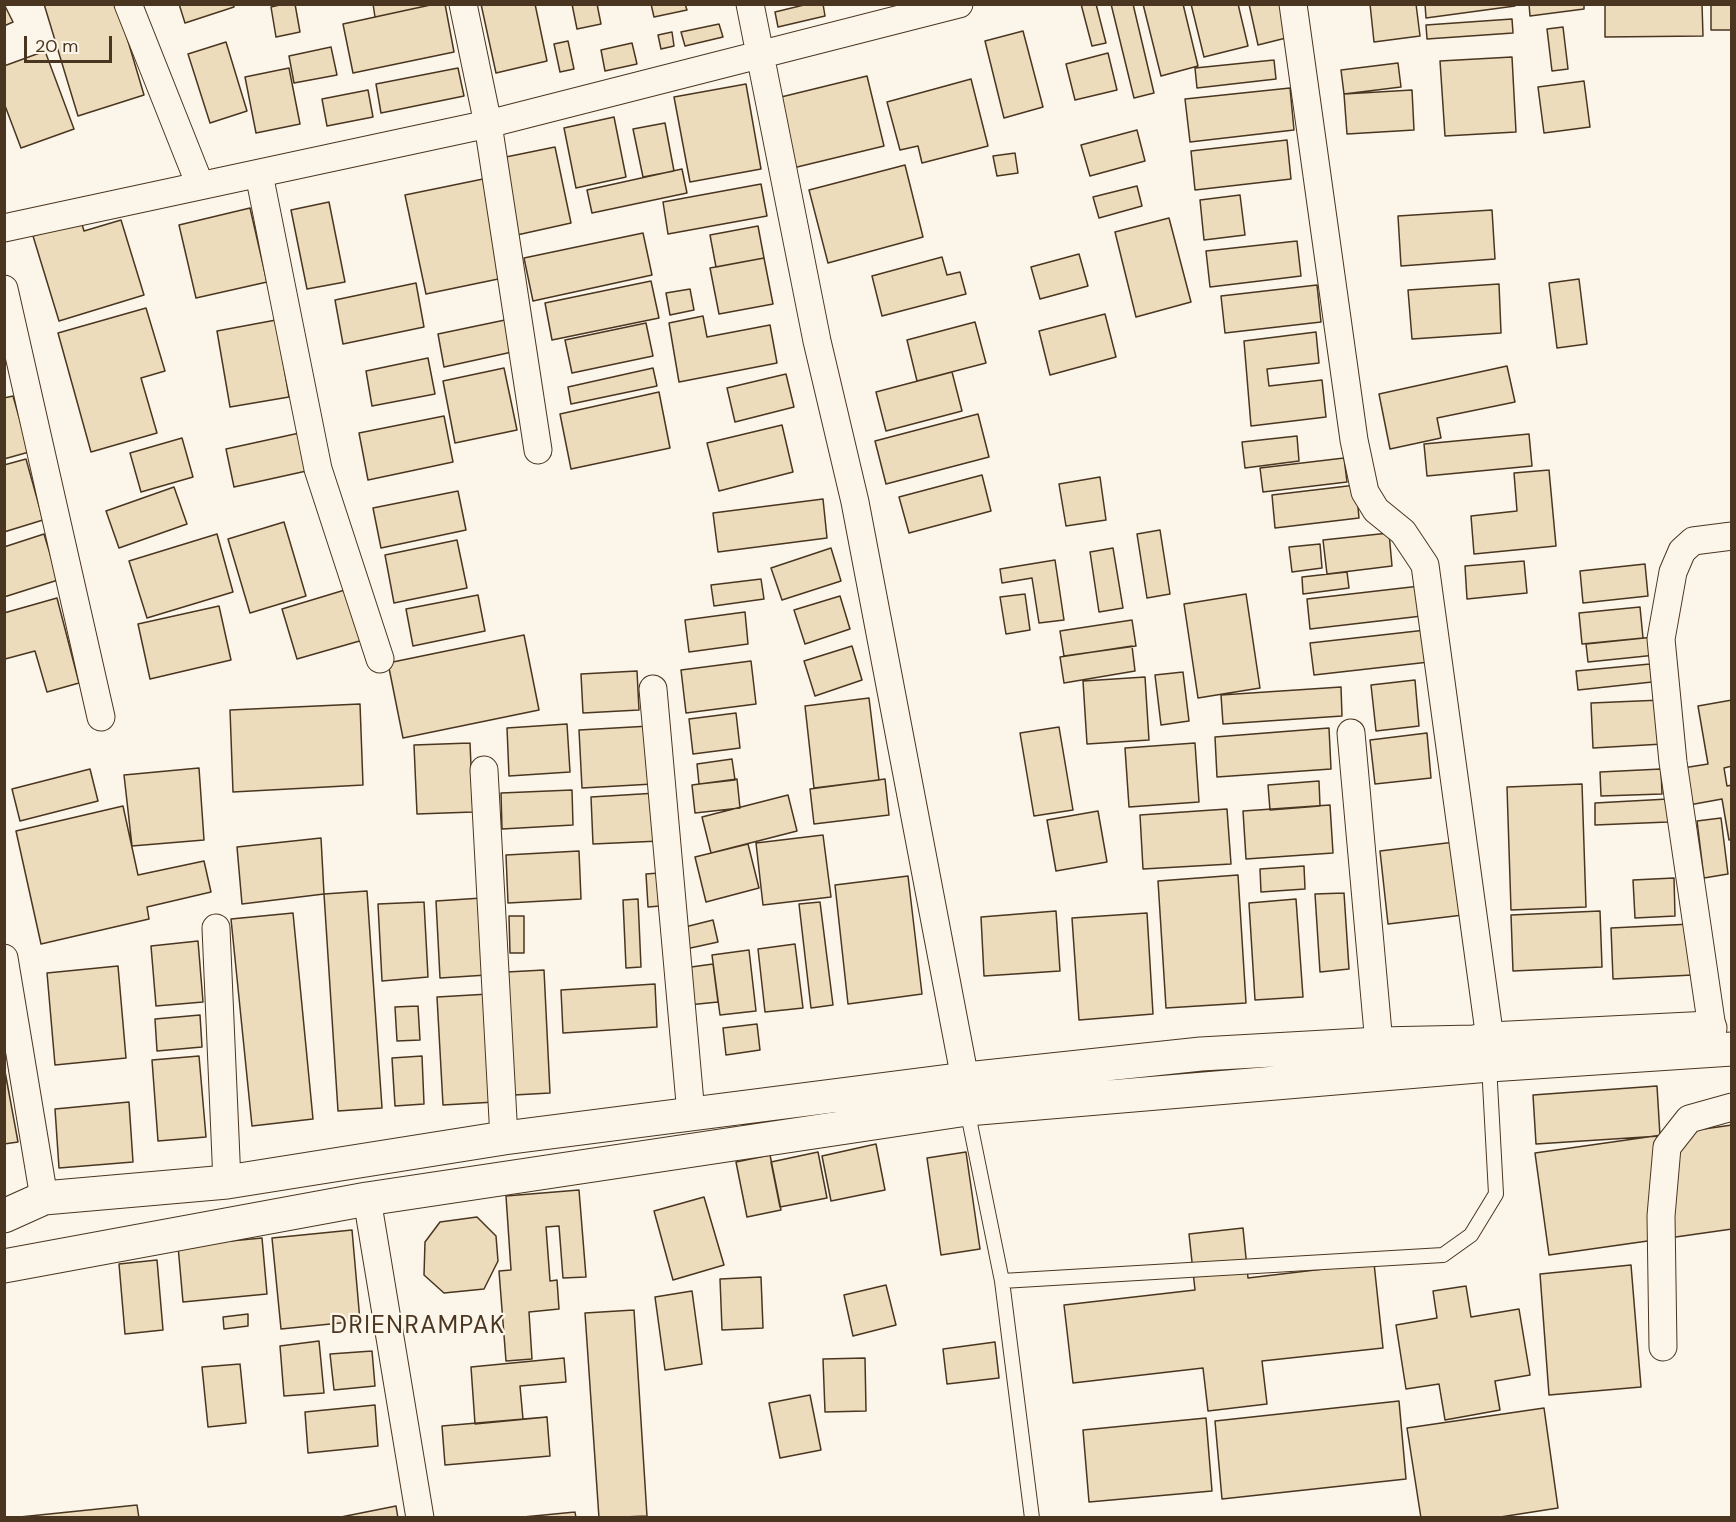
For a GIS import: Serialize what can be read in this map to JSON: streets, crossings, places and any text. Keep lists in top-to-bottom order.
{
  "districts": ["DRIENRAMPAK"],
  "scale_bar": "20 m"
}
